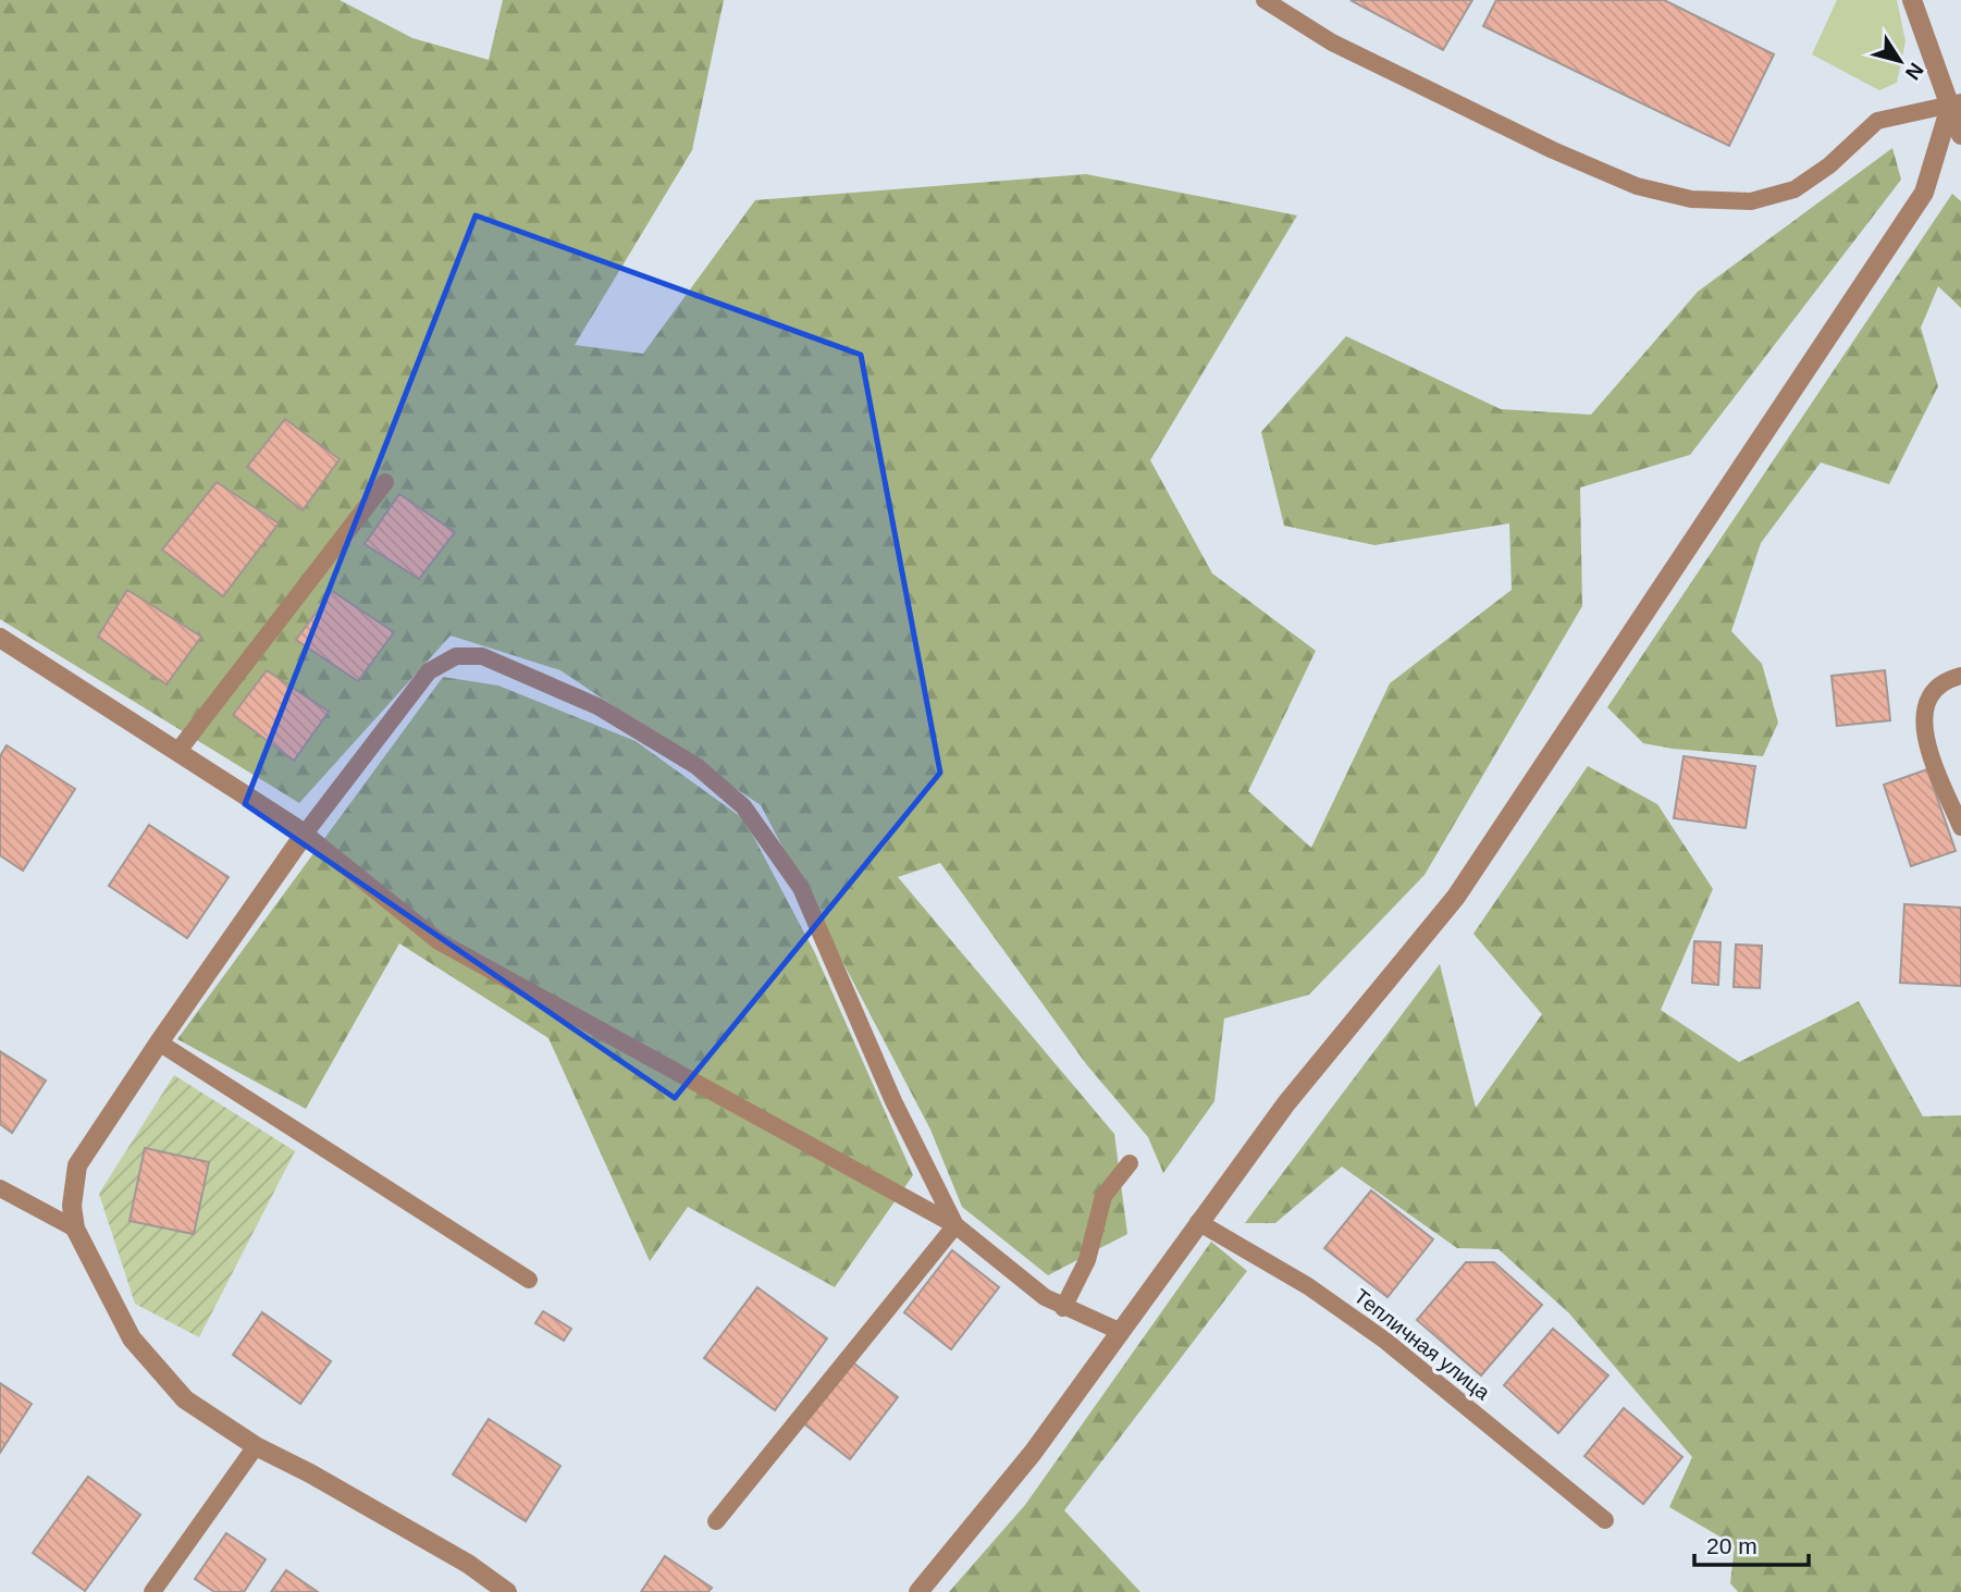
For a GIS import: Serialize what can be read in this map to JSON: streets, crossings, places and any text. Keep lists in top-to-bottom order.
{
  "streets": {
    "lane": ["Тепличная улица"]
  },
  "scale_bar": "20 m",
  "north": "bottom right"
}
